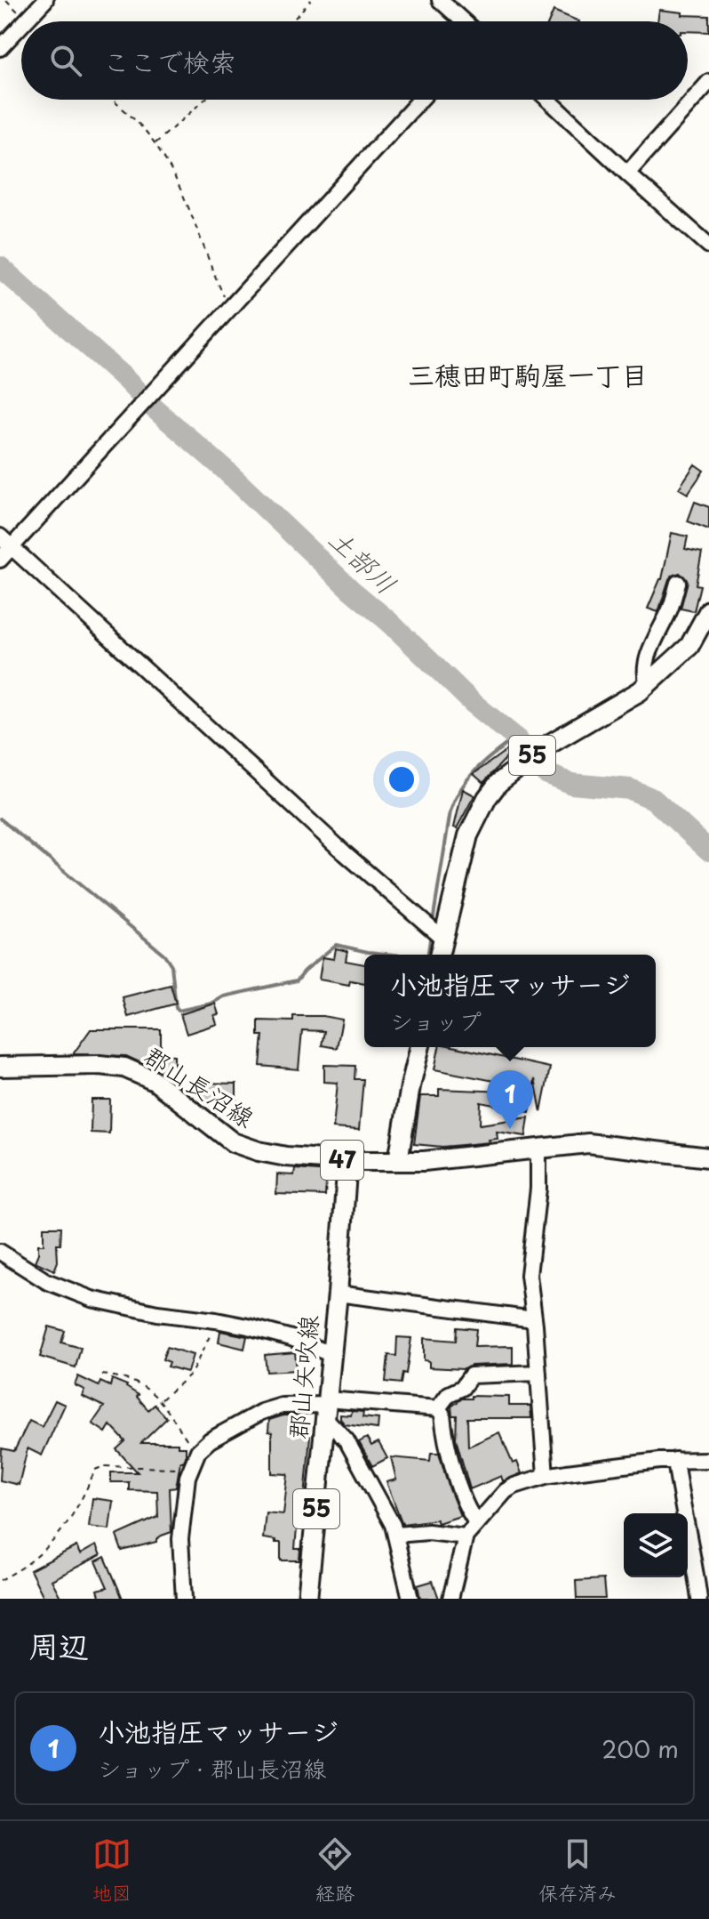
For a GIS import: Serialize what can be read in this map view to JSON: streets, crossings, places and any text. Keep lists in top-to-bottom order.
{
  "streets": {
    "main road": [
      "55",
      "郡山長沼線",
      "47",
      "郡山矢吹線"
    ]
  },
  "crossings": [
    ["郡山長沼線", "郡山矢吹線"]
  ],
  "districts": ["三穂田町駒屋一丁目"],
  "water": ["土部川"],
  "page": {
    "search": "ここで検索",
    "popup": ["小池指圧マッサージ", "ショップ"],
    "pins": "1",
    "heading": "周辺",
    "list": [
      {
        "mark": "1",
        "name": "小池指圧マッサージ",
        "note": "ショップ · 郡山長沼線",
        "value": "200 m"
      }
    ],
    "nav": ["地図", "経路", "保存済み"]
  }
}
